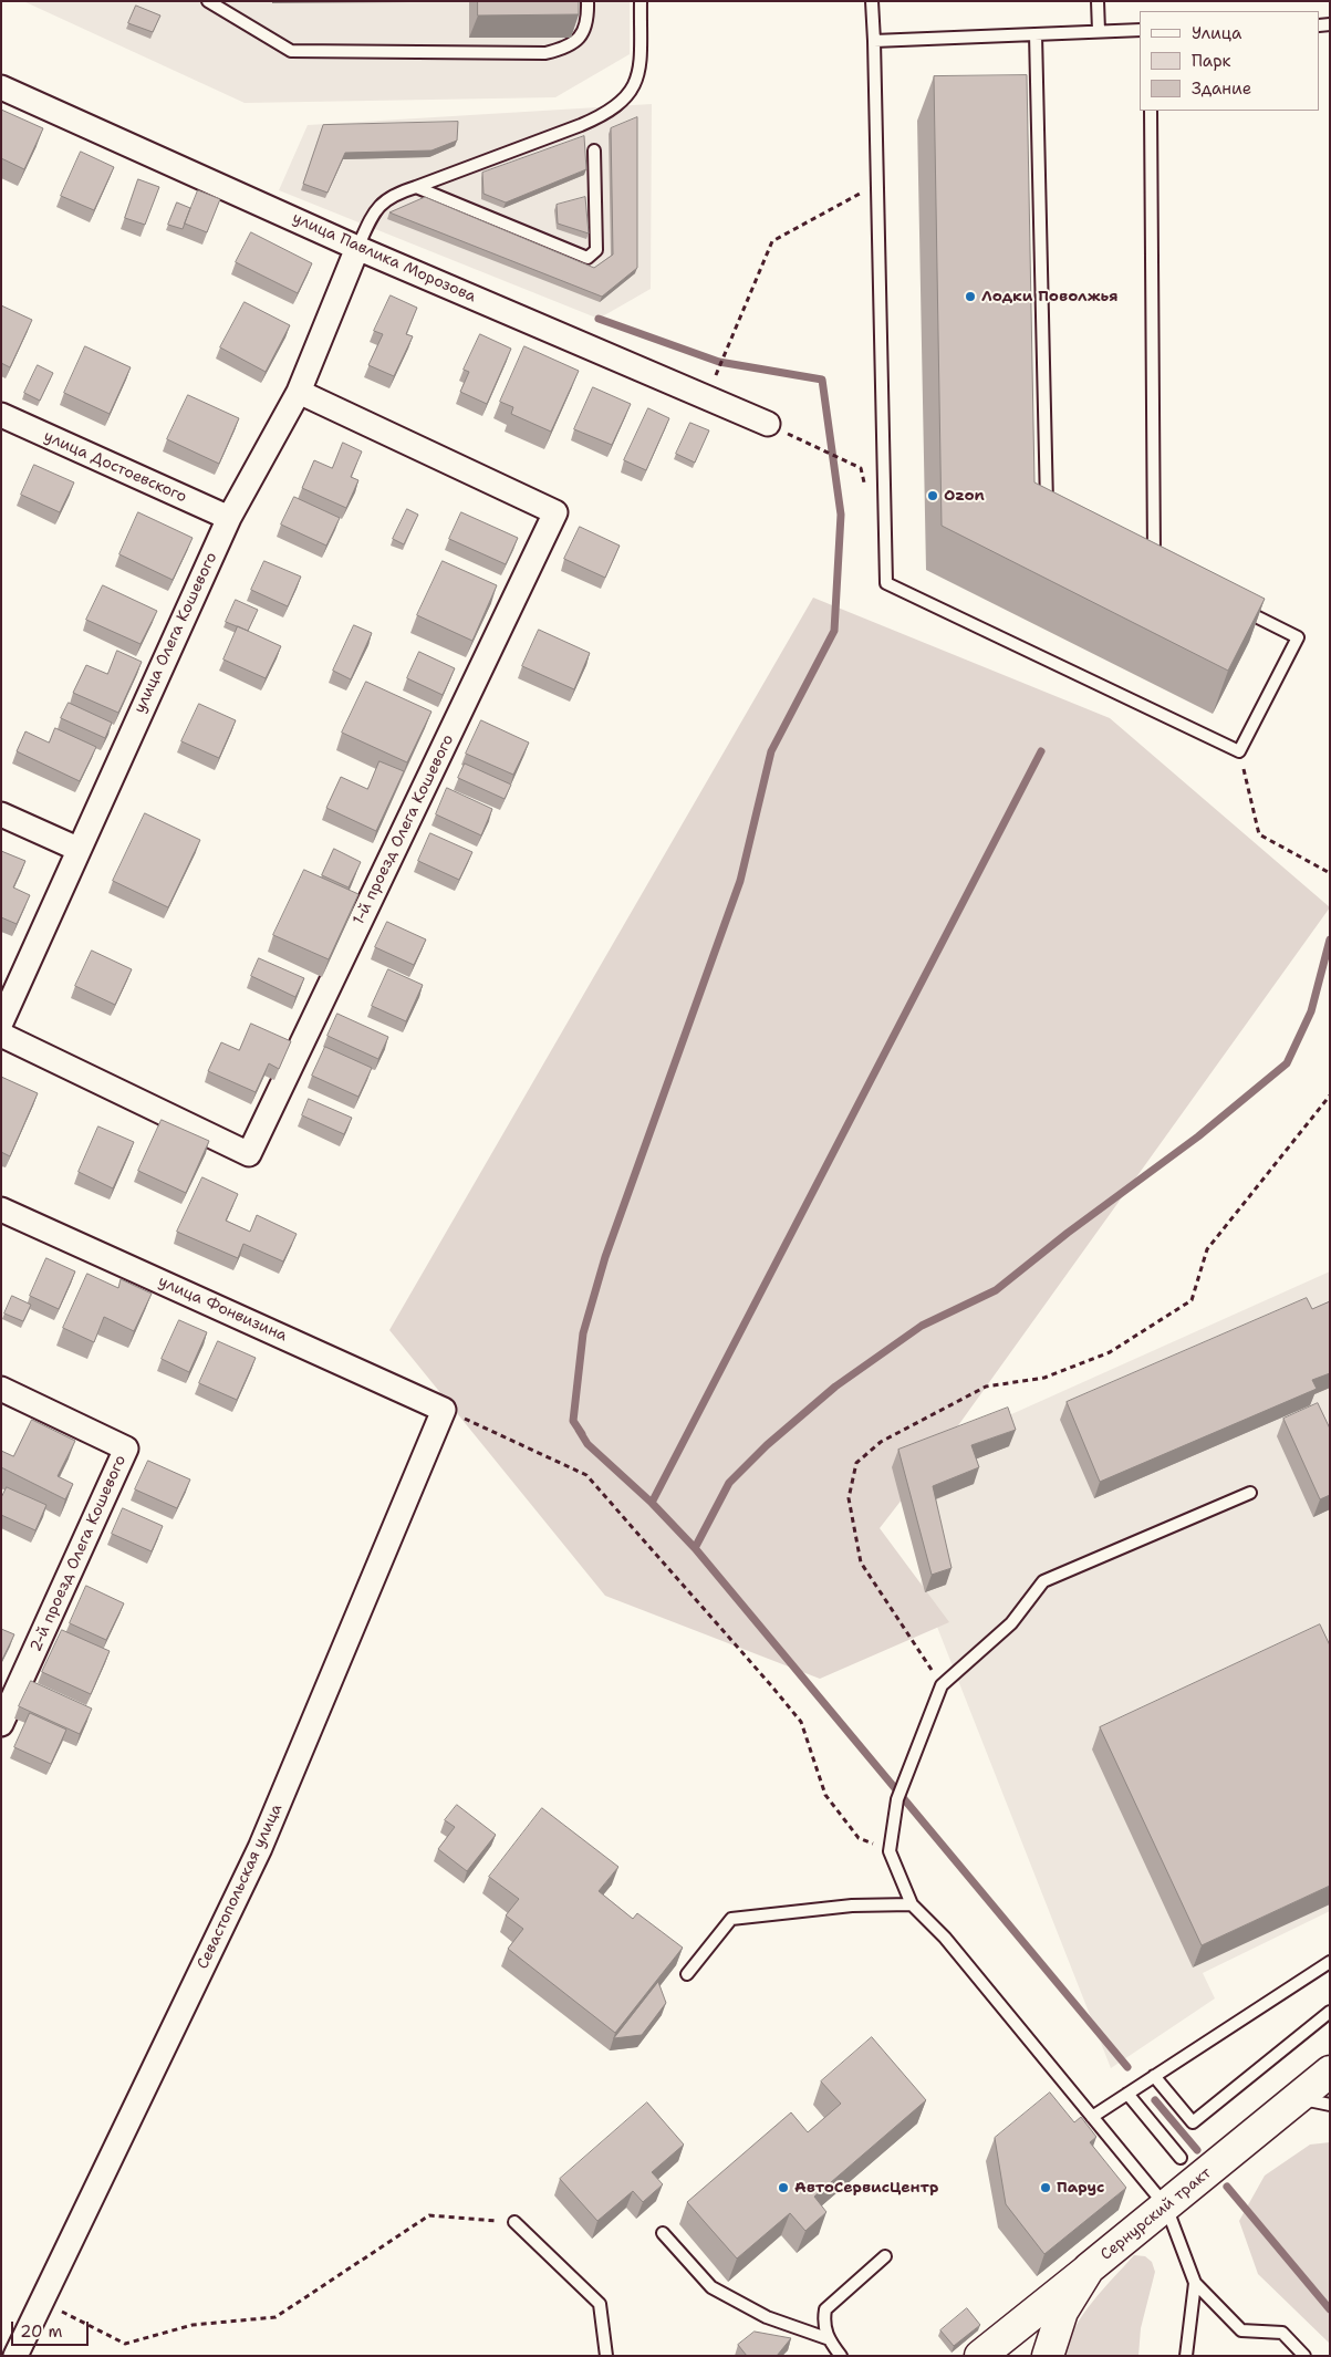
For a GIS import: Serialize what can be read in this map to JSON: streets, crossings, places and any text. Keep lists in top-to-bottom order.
{
  "streets": {
    "main road": ["Сернурский тракт"],
    "street": [
      "улица Павлика Морозова",
      "улица Достоевского",
      "улица Олега Кошевого",
      "1-й проезд Олега Кошевого",
      "улица Фонвизина",
      "2-й проезд Олега Кошевого",
      "Севастопольская улица"
    ]
  },
  "crossings": [
    ["улица Павлика Морозова", "улица Олега Кошевого"],
    ["улица Достоевского", "улица Олега Кошевого"],
    ["улица Олега Кошевого", "1-й проезд Олега Кошевого"],
    ["улица Фонвизина", "Севастопольская улица"]
  ],
  "places": [
    "Лодки Поволжья",
    "Ozon",
    "АвтоСервисЦентр",
    "Парус"
  ],
  "legend": ["Улица", "Парк", "Здание"],
  "scale_bar": "20 m"
}
